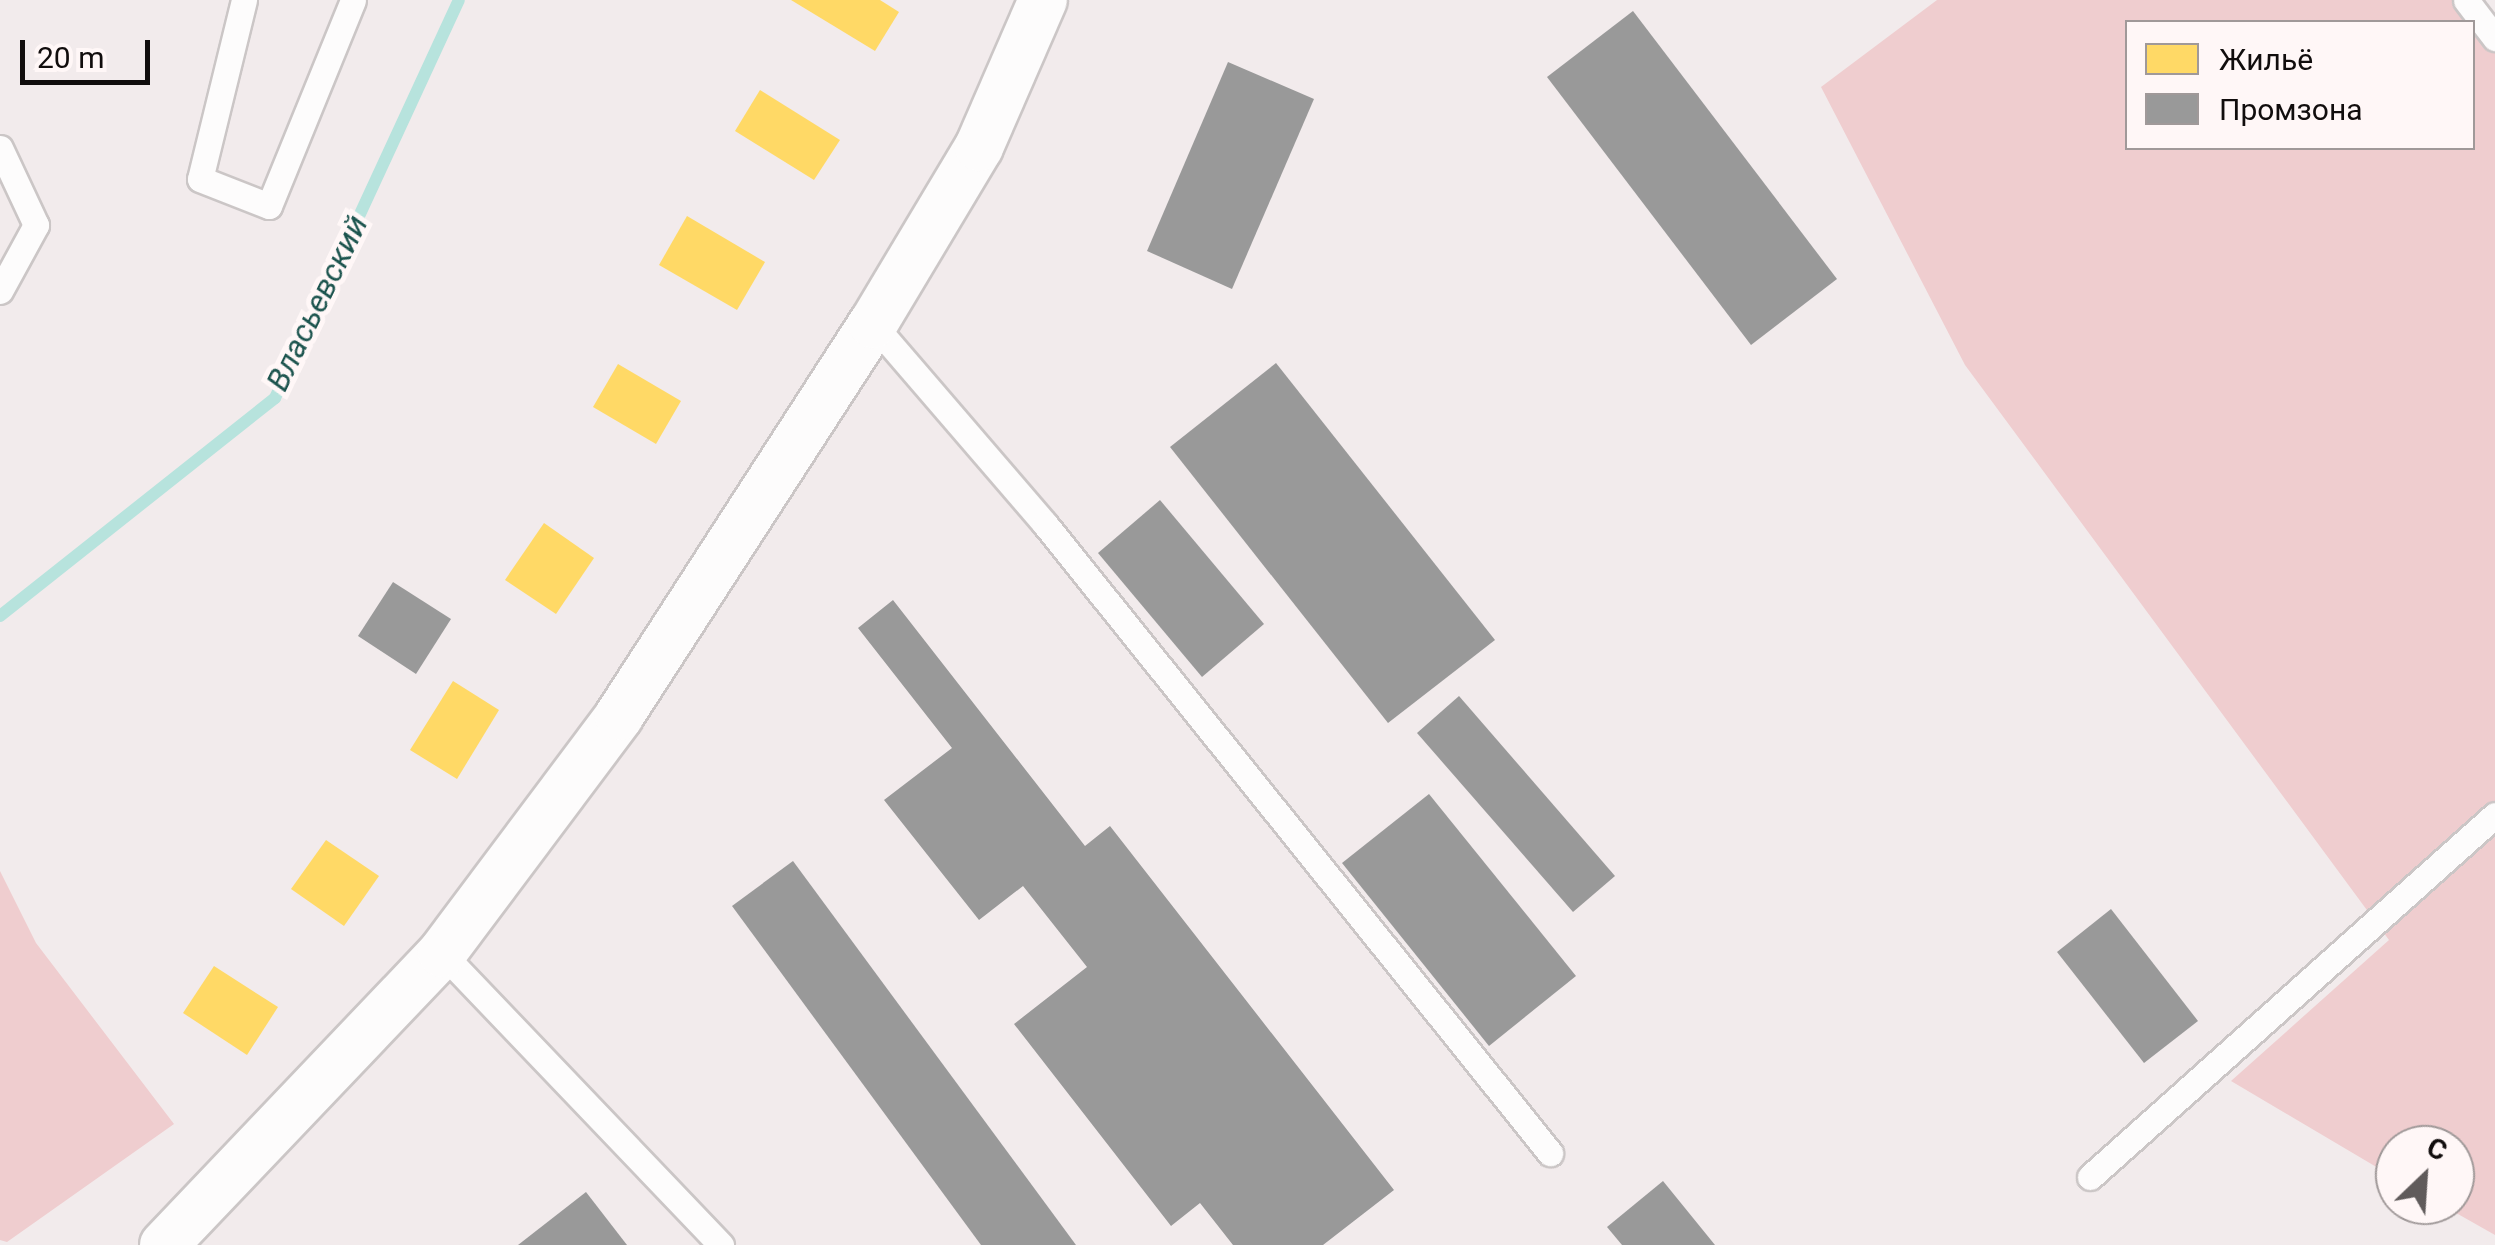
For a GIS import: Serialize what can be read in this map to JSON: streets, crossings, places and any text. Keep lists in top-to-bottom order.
{
  "water": ["Власьевский"],
  "legend": ["Жильё", "Промзона"],
  "scale_bar": "20 m",
  "north": "top right"
}
